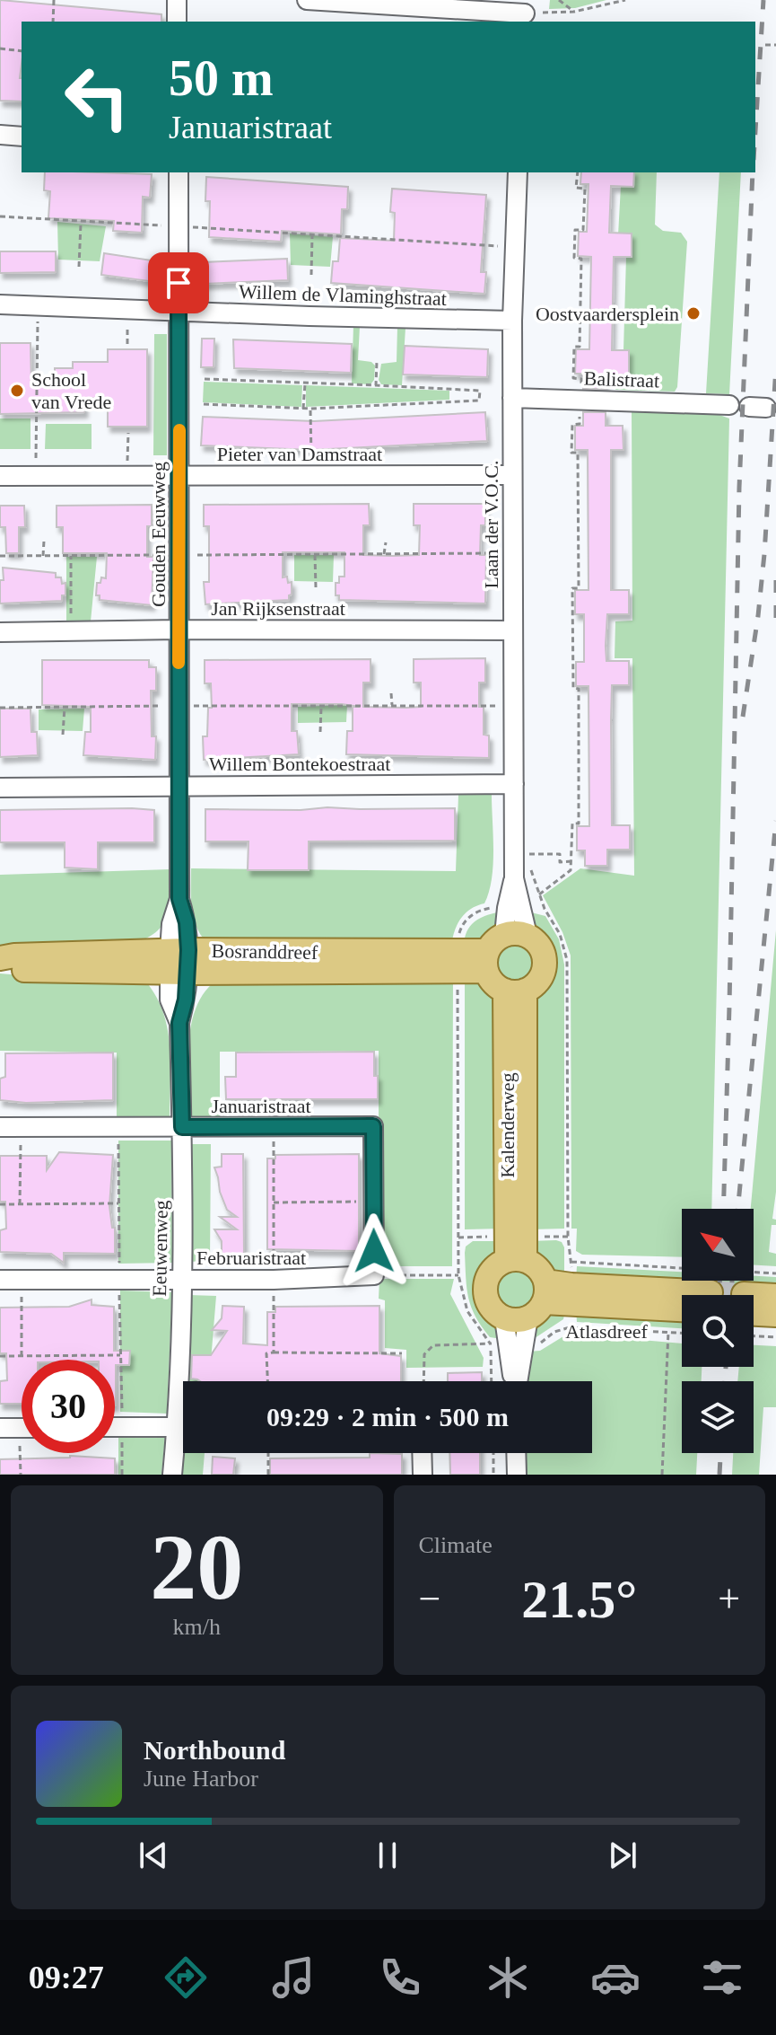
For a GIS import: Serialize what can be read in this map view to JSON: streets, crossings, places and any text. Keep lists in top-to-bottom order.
{
  "streets": {
    "main road": ["Bosranddreef", "Kalenderweg", "Atlasdreef"],
    "street": [
      "Willem de Vlaminghstraat",
      "Balistraat",
      "Pieter van Damstraat",
      "Laan der V.O.C.",
      "Gouden Eeuwweg",
      "Jan Rijksenstraat",
      "Willem Bontekoestraat",
      "Januaristraat",
      "Eeuwenweg",
      "Februaristraat"
    ]
  },
  "crossings": [
    ["Willem de Vlaminghstraat", "Laan der V.O.C."],
    ["Willem de Vlaminghstraat", "Gouden Eeuwweg"],
    ["Balistraat", "Laan der V.O.C."],
    ["Pieter van Damstraat", "Laan der V.O.C."],
    ["Pieter van Damstraat", "Gouden Eeuwweg"],
    ["Laan der V.O.C.", "Jan Rijksenstraat"],
    ["Laan der V.O.C.", "Willem Bontekoestraat"],
    ["Laan der V.O.C.", "Bosranddreef"],
    ["Laan der V.O.C.", "Kalenderweg"],
    ["Gouden Eeuwweg", "Jan Rijksenstraat"],
    ["Gouden Eeuwweg", "Willem Bontekoestraat"],
    ["Gouden Eeuwweg", "Bosranddreef"],
    ["Gouden Eeuwweg", "Eeuwenweg"],
    ["Bosranddreef", "Kalenderweg"],
    ["Bosranddreef", "Eeuwenweg"],
    ["Januaristraat", "Eeuwenweg"],
    ["Januaristraat", "Februaristraat"],
    ["Kalenderweg", "Atlasdreef"],
    ["Eeuwenweg", "Februaristraat"]
  ],
  "places": ["Oostvaardersplein", "School van Vrede"],
  "north": "top left",
  "page": {
    "turn": ["50 m", "Januaristraat"],
    "limit": "30",
    "trip": "09:29 · 2 min · 500 m",
    "tile": [
      ["20", "km/h"],
      "Climate"
    ],
    "heat": ["−", "21.5°", "+"],
    "song": ["Northbound", "June Harbor"],
    "tabs": "09:27"
  }
}
